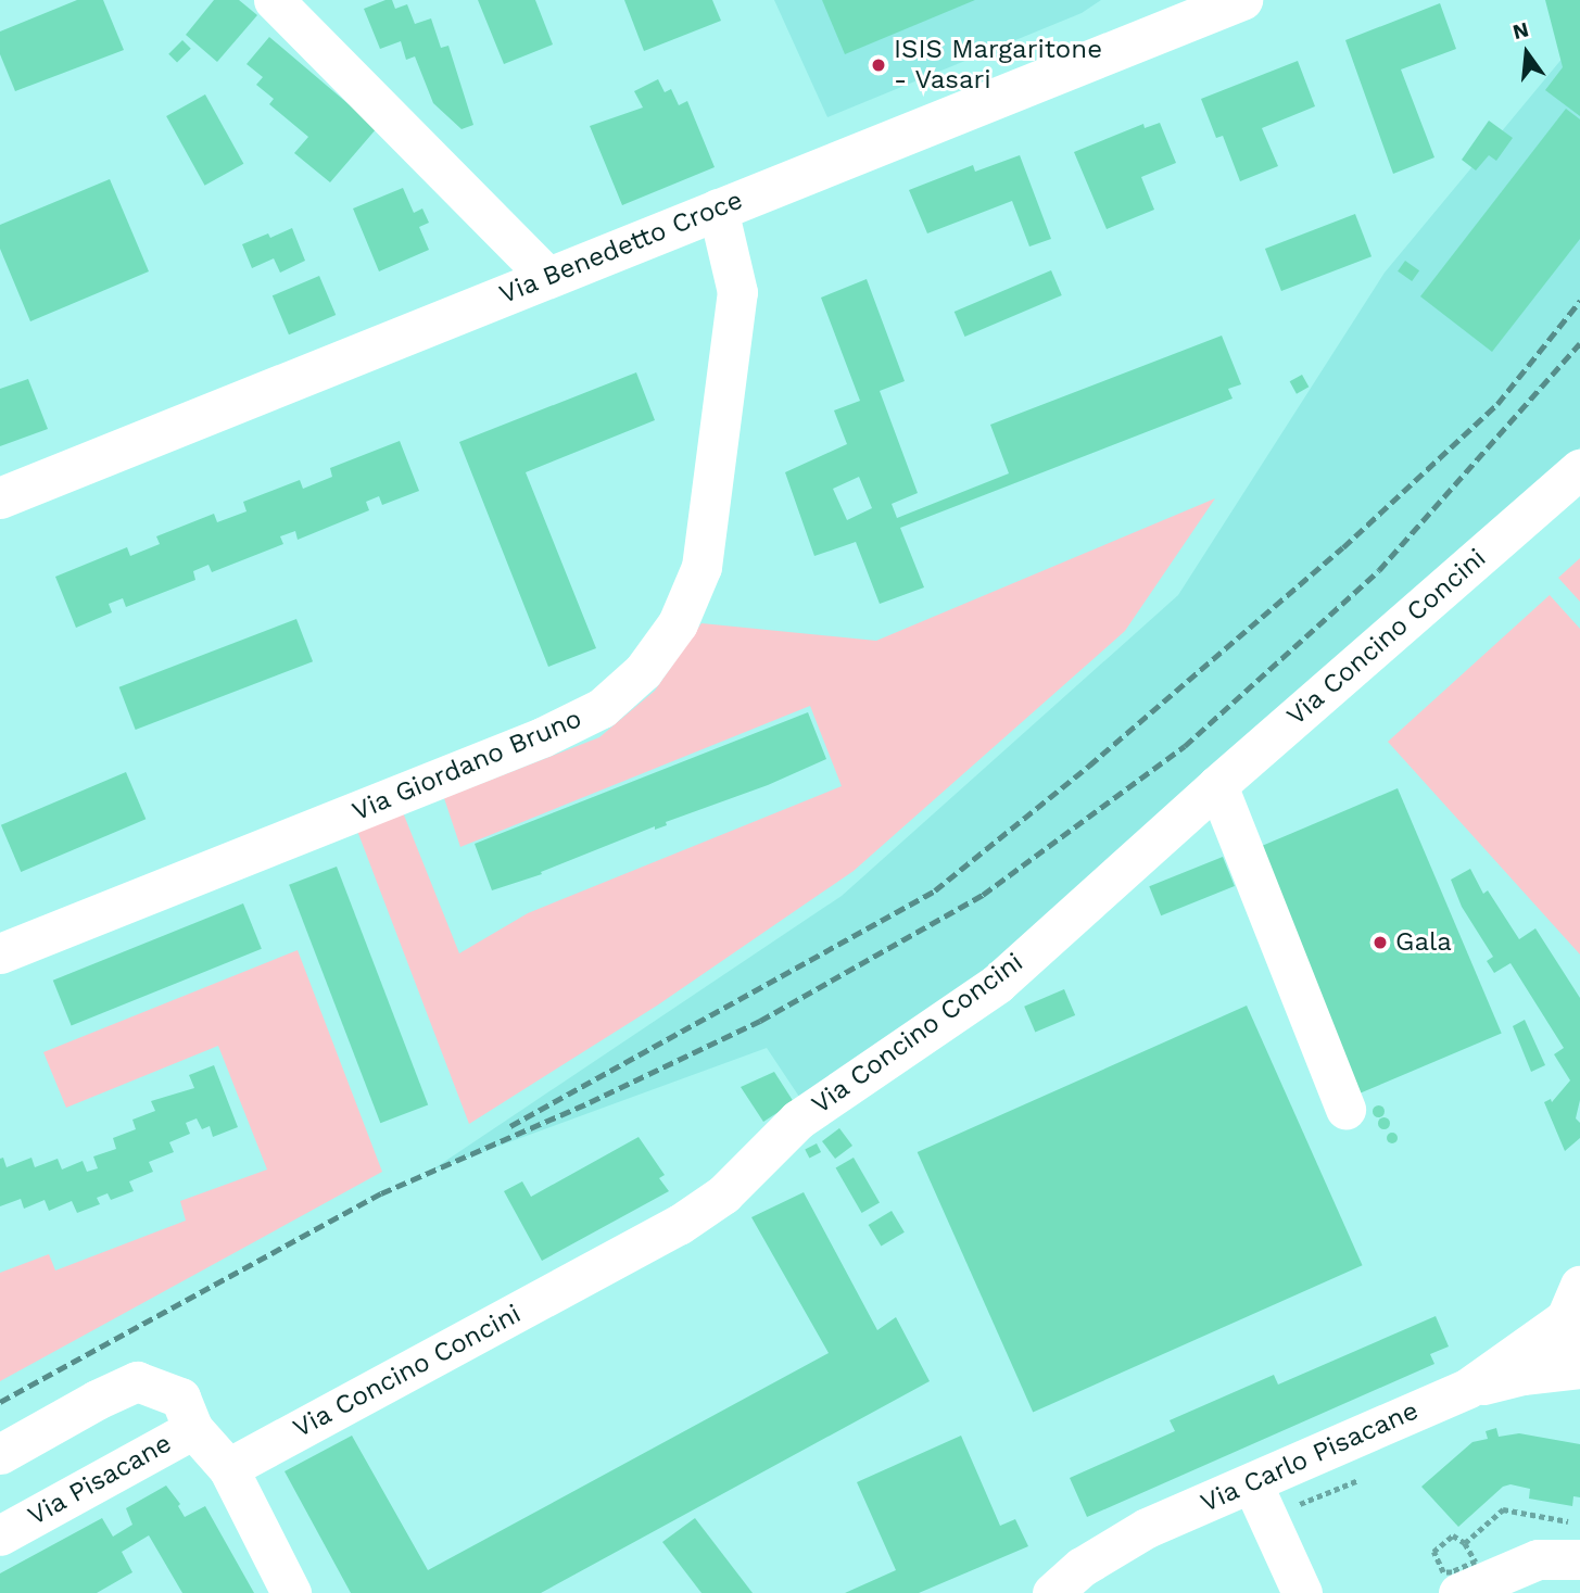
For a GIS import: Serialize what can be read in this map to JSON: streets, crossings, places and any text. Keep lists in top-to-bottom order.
{
  "streets": {
    "main road": ["Via Benedetto Croce"],
    "street": [
      "Via Concino Concini",
      "Via Giordano Bruno",
      "Via Carlo Pisacane",
      "Via Pisacane"
    ]
  },
  "crossings": [
    ["Via Benedetto Croce", "Via Giordano Bruno"]
  ],
  "places": ["ISIS Margaritone - Vasari", "Gala"],
  "north": "top"
}
